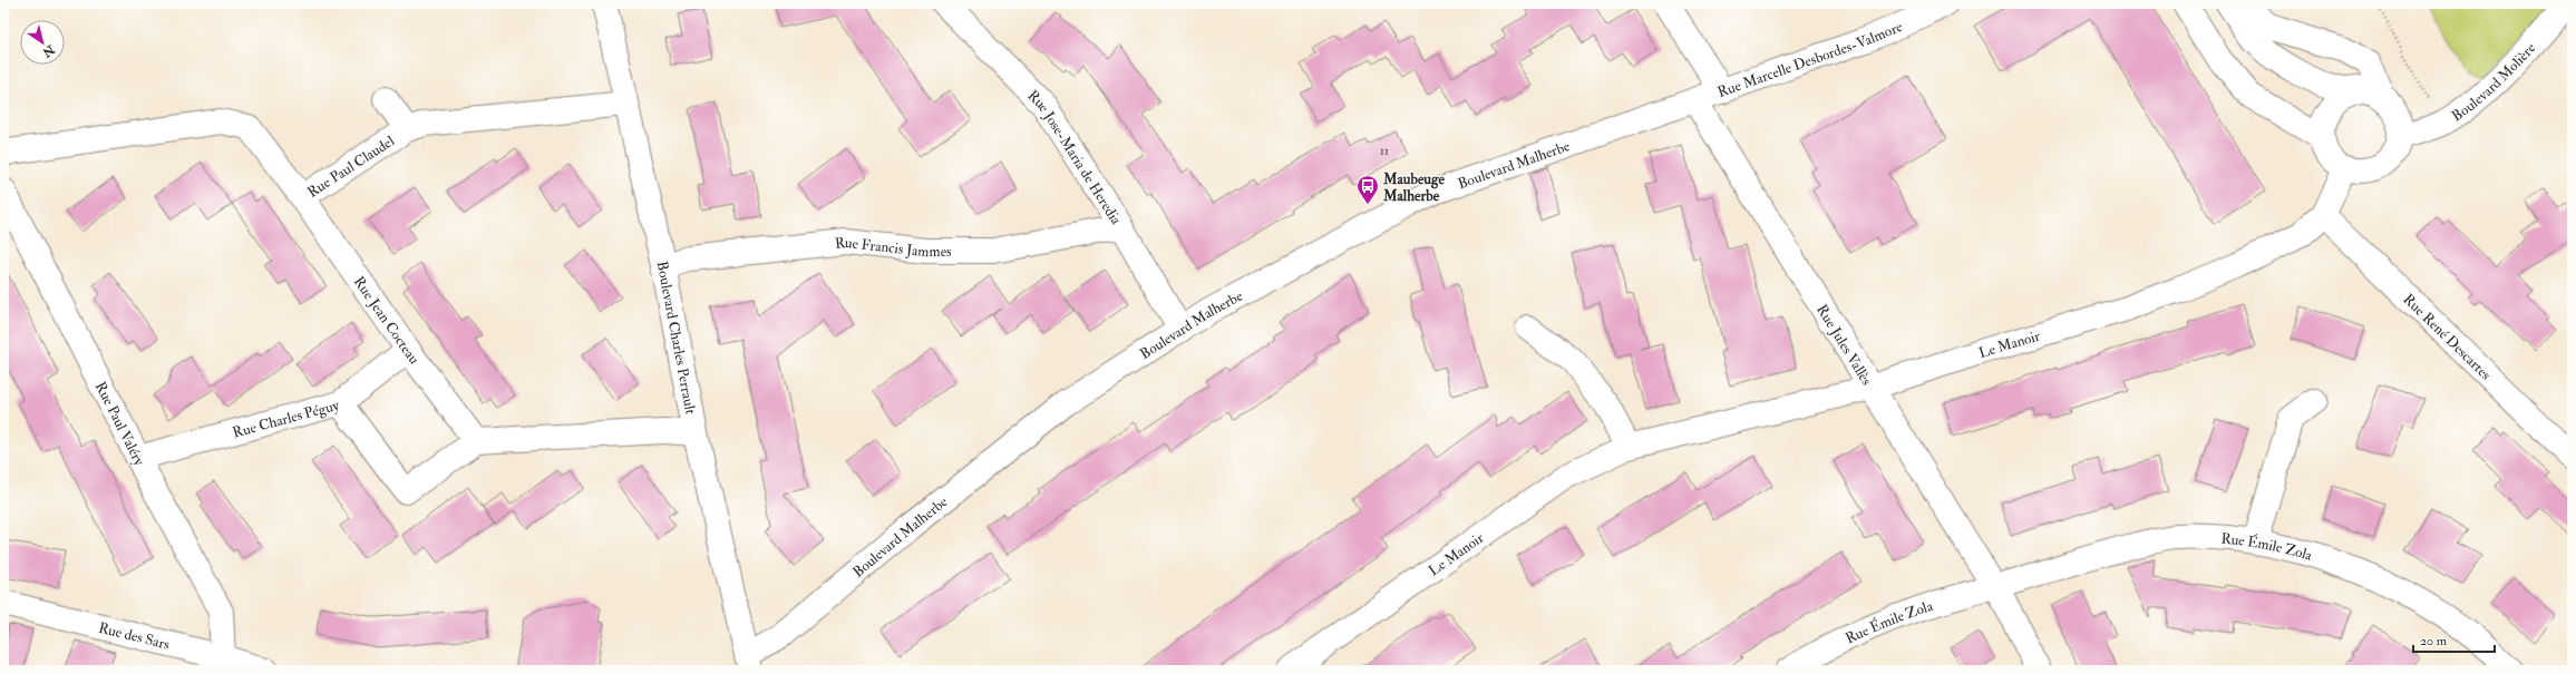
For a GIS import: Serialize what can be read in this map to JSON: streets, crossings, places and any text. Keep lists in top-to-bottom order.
{
  "streets": {
    "street": [
      "Rue Marcelle Desbordes-Valmore",
      "Boulevard Molière",
      "Rue Jose-Maria de Heredia",
      "Boulevard Malherbe",
      "Rue Paul Claudel",
      "Rue Francis Jammes",
      "Rue Jean Cocteau",
      "Rue René Descartes",
      "Boulevard Charles Perrault",
      "Le Manoir",
      "Rue Jules Vallès",
      "Rue Charles Péguy",
      "Rue Paul Valéry",
      "Rue Émile Zola",
      "Rue des Sars"
    ]
  },
  "crossings": [
    ["Rue Marcelle Desbordes-Valmore", "Boulevard Malherbe"],
    ["Rue Marcelle Desbordes-Valmore", "Rue Jules Vallès"],
    ["Boulevard Molière", "Le Manoir"],
    ["Rue Jose-Maria de Heredia", "Boulevard Malherbe"],
    ["Rue Jose-Maria de Heredia", "Rue Francis Jammes"],
    ["Boulevard Malherbe", "Boulevard Charles Perrault"],
    ["Boulevard Malherbe", "Rue Jules Vallès"],
    ["Rue Paul Claudel", "Rue Jean Cocteau"],
    ["Rue Paul Claudel", "Boulevard Charles Perrault"],
    ["Rue Francis Jammes", "Boulevard Charles Perrault"],
    ["Rue Jean Cocteau", "Rue Charles Péguy"],
    ["Rue René Descartes", "Le Manoir"],
    ["Le Manoir", "Rue Jules Vallès"],
    ["Rue Jules Vallès", "Rue Émile Zola"],
    ["Rue Charles Péguy", "Rue Paul Valéry"],
    ["Rue Paul Valéry", "Rue des Sars"]
  ],
  "places": {
    "bus stop": ["Maubeuge Malherbe"]
  },
  "house_numbers": ["11"],
  "scale_bar": "20 m",
  "north": "bottom right"
}
